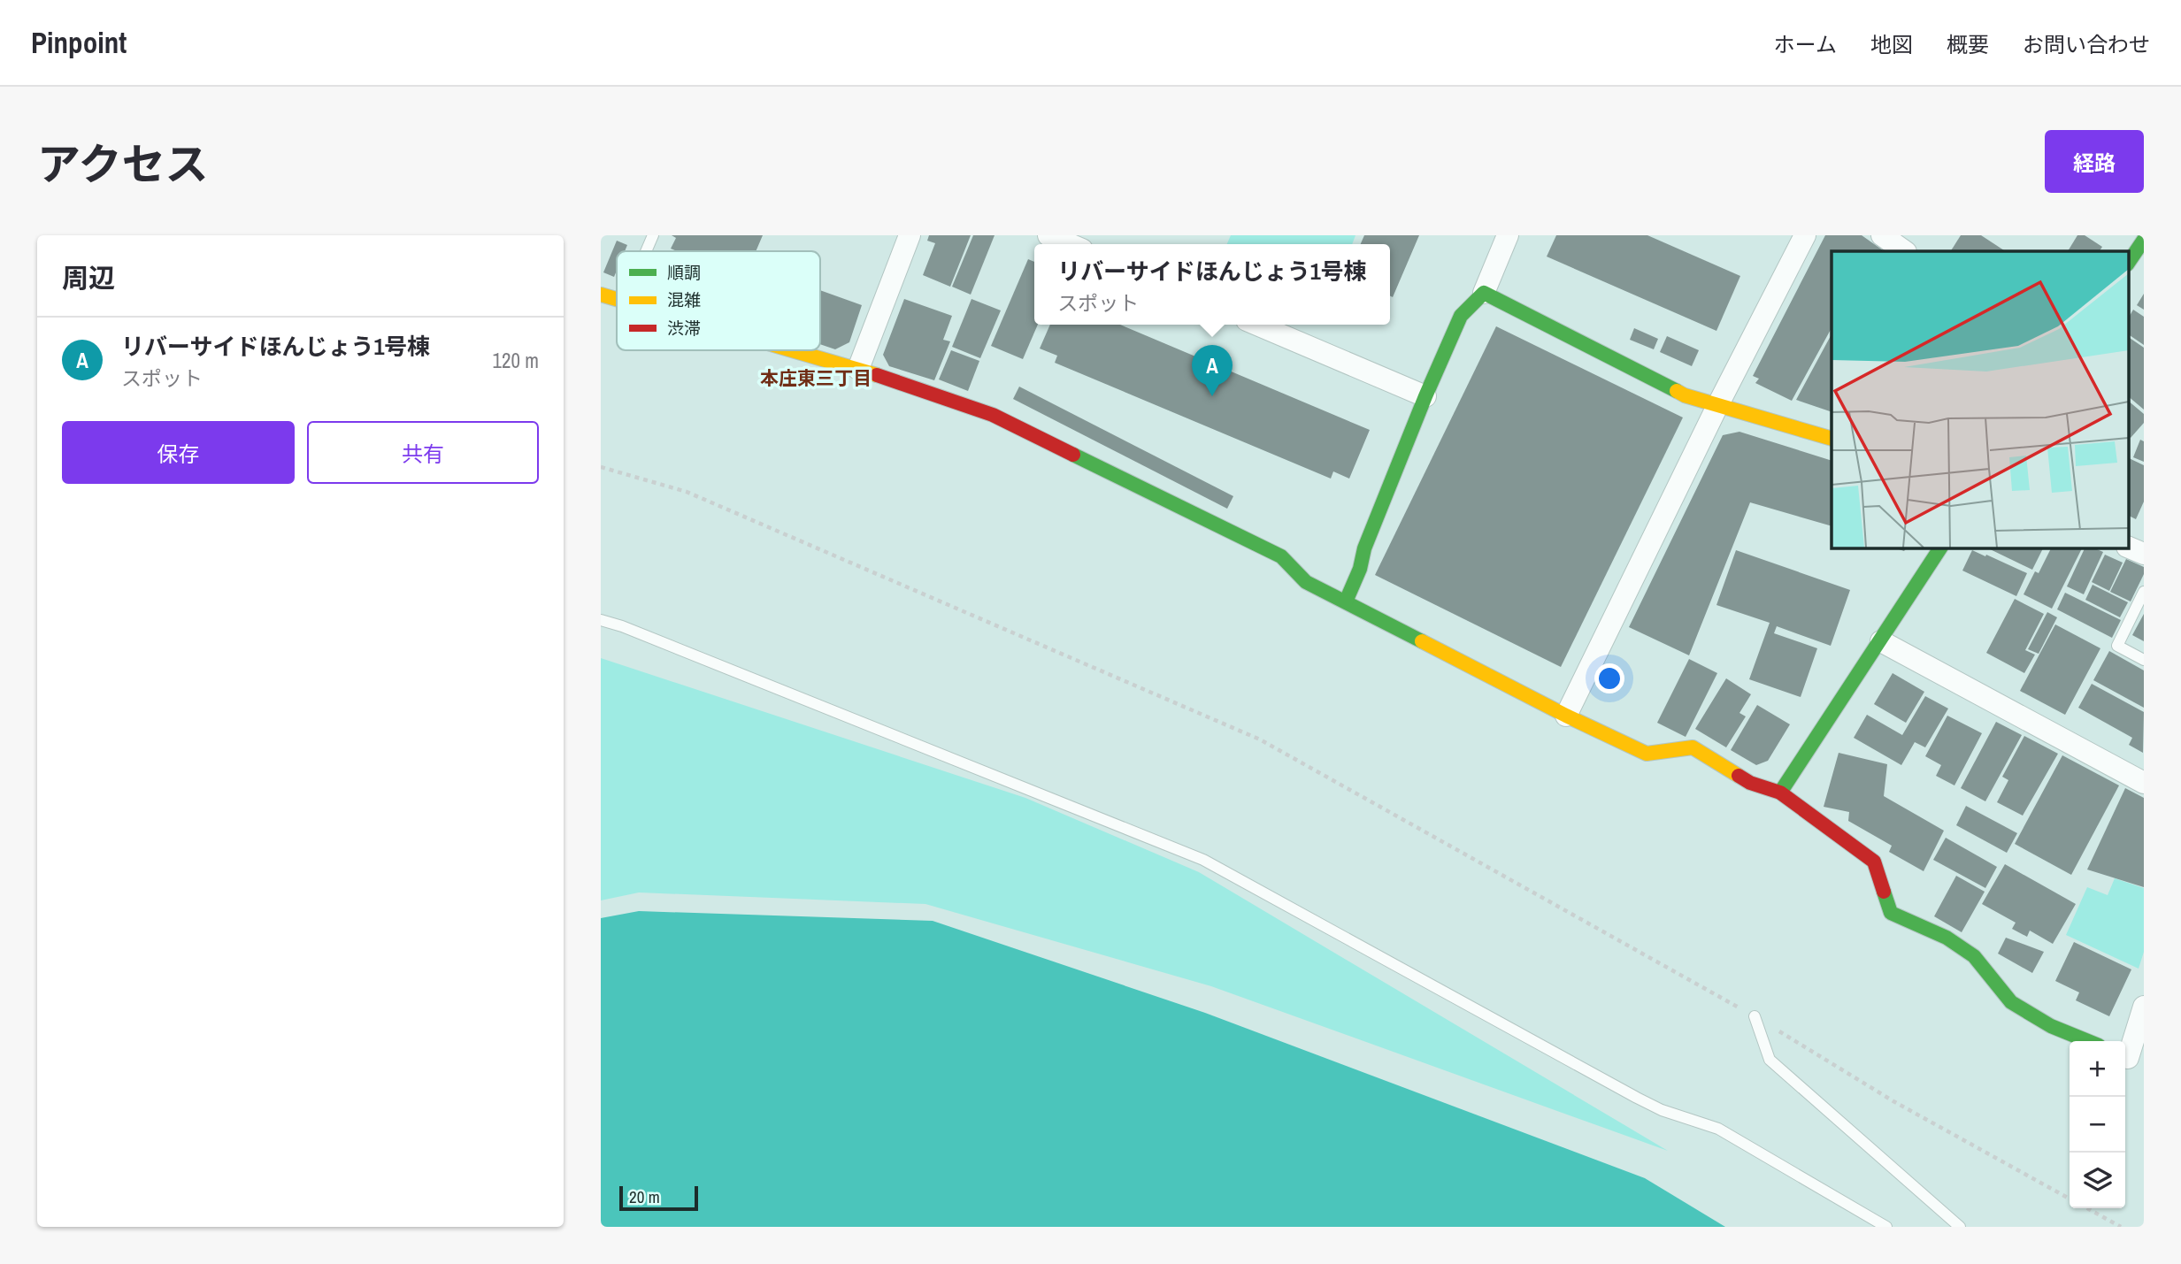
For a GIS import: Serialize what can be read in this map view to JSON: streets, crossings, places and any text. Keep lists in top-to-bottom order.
{
  "districts": ["本庄東三丁目"],
  "legend": ["順調", "混雑", "渋滞"],
  "scale_bar": "20 m",
  "page": {
    "header": "Pinpoint",
    "nav": [
      "ホーム",
      "地図",
      "概要",
      "お問い合わせ"
    ],
    "title": "アクセス",
    "buttons": [
      "経路",
      ["保存", "共有"]
    ],
    "heading": "周辺",
    "popup": ["リバーサイドほんじょう1号棟", "スポット"],
    "list": [
      {
        "mark": "A",
        "name": "リバーサイドほんじょう1号棟",
        "note": "スポット",
        "value": "120 m"
      }
    ],
    "pins": "A",
    "map_buttons": ["+", "−"],
    "scale": "20 m"
  }
}
